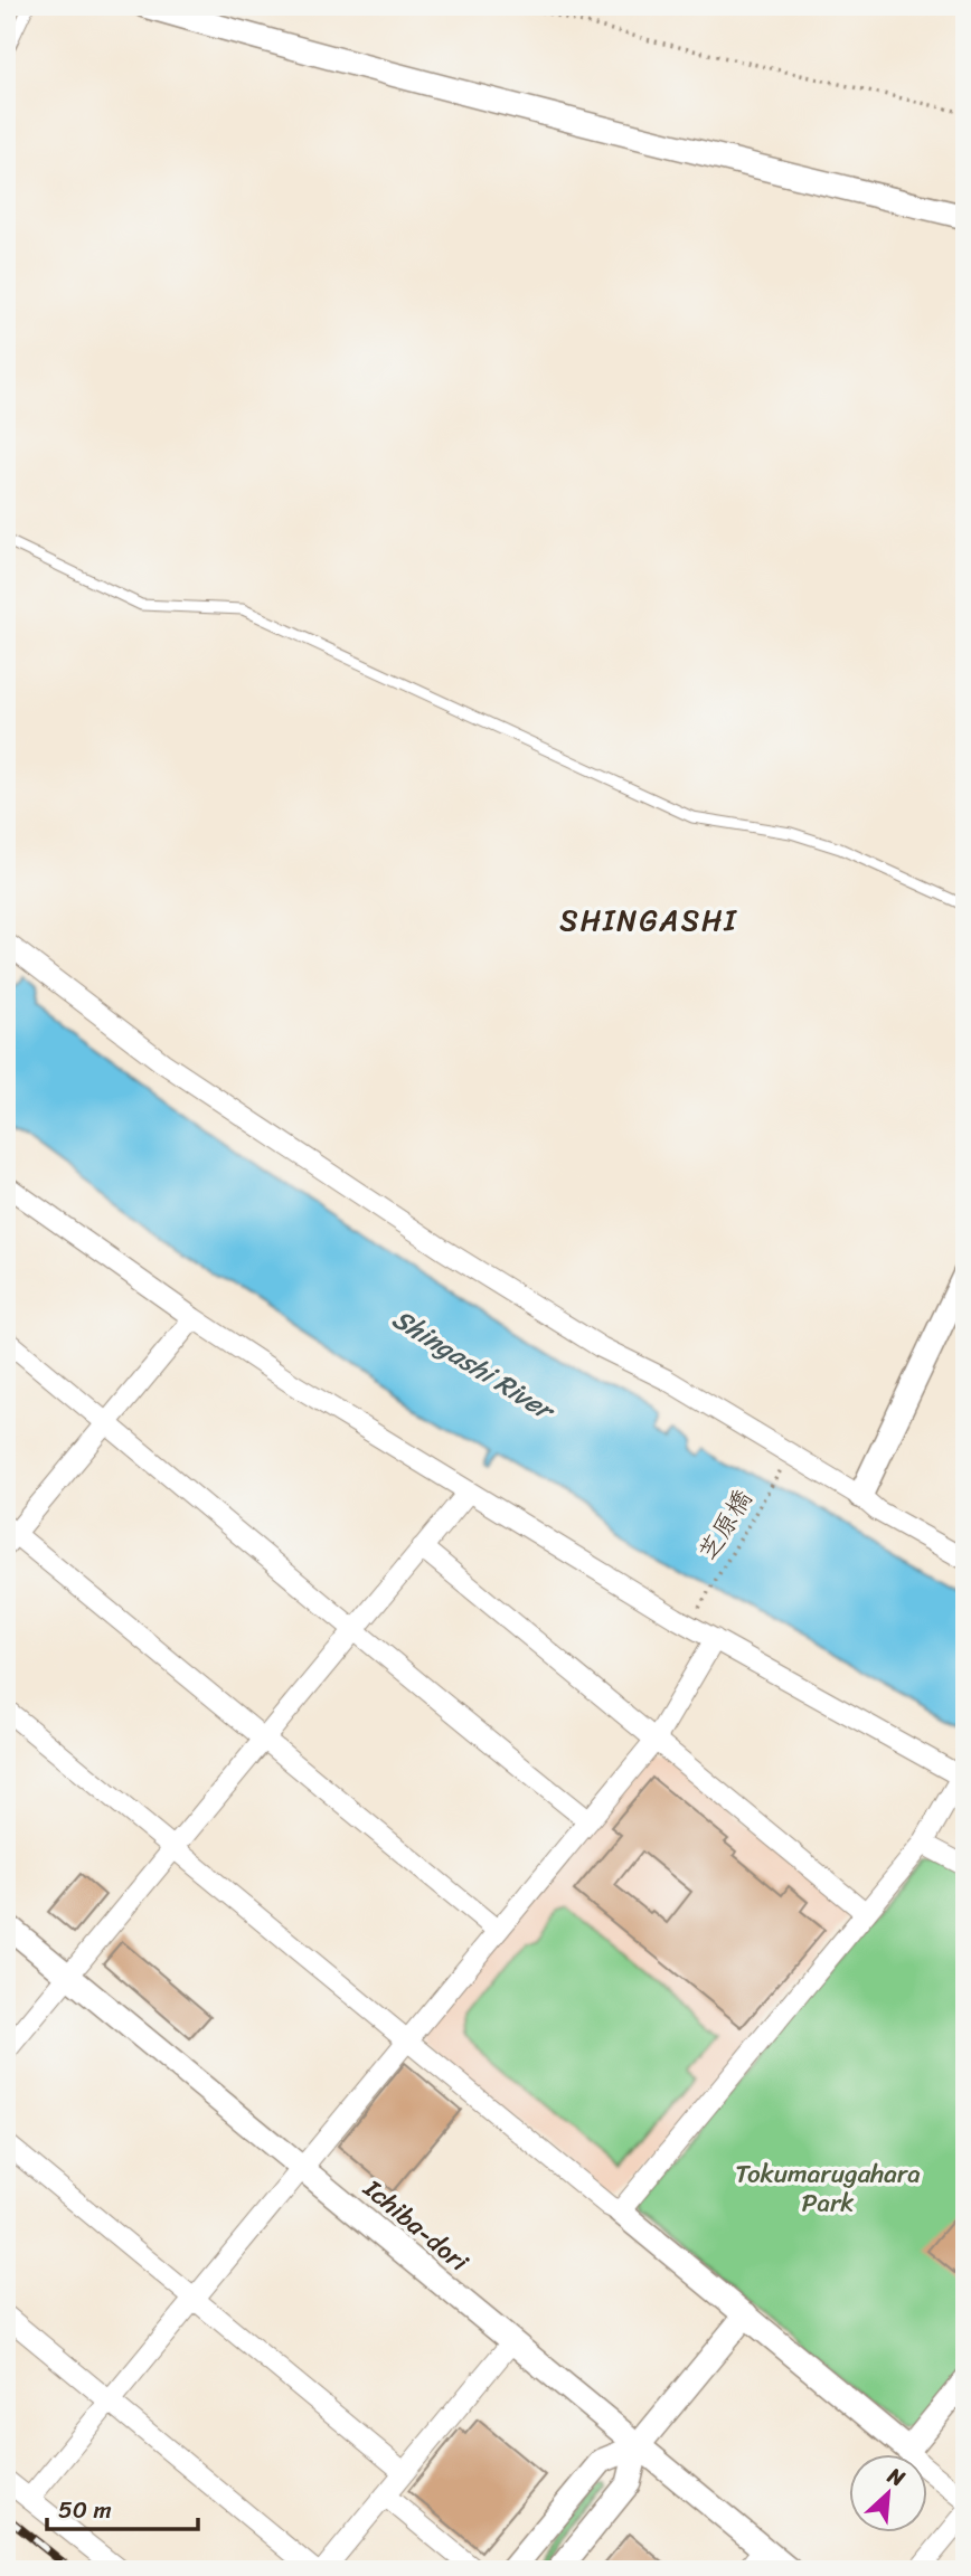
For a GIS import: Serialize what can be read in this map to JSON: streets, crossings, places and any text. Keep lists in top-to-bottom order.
{
  "streets": {
    "street": ["Ichiba-dori"],
    "path": ["芝原橋"]
  },
  "districts": ["SHINGASHI"],
  "water": ["Shingashi River"],
  "parks": ["Tokumarugahara Park"],
  "scale_bar": "50 m",
  "north": "top right"
}
